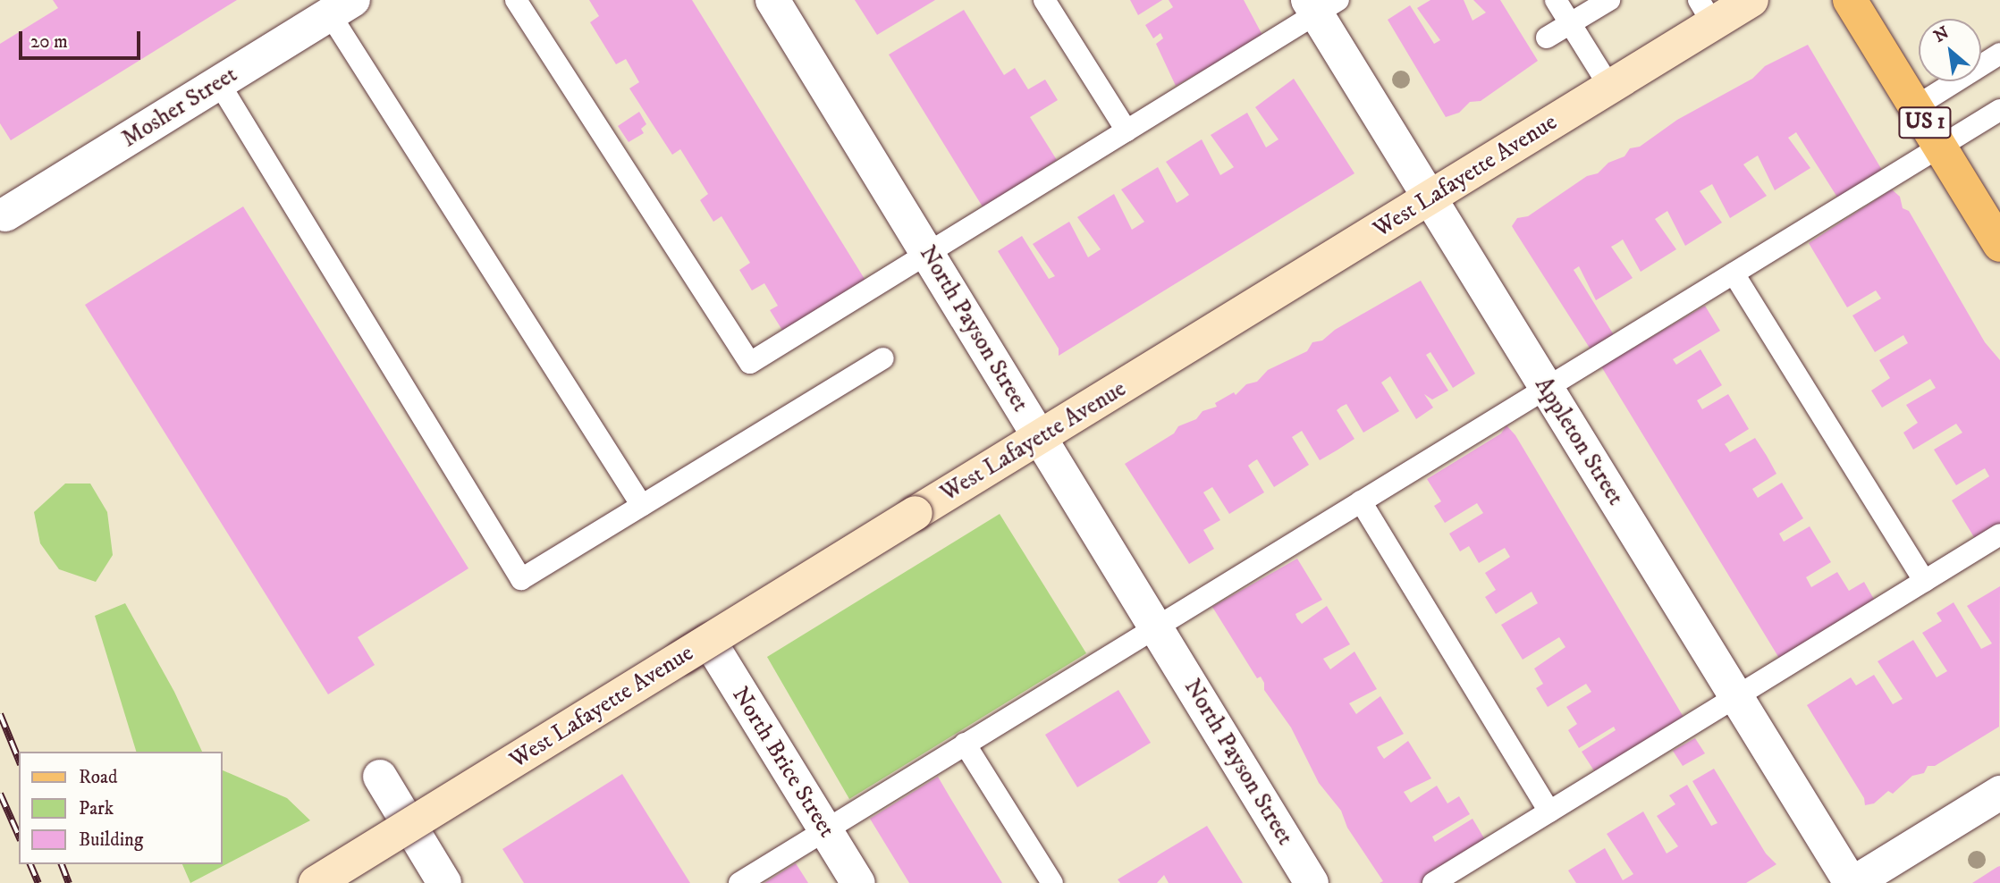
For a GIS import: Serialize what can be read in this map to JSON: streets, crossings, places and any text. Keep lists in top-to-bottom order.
{
  "streets": {
    "main road": ["US 1", "West Lafayette Avenue"],
    "street": [
      "Mosher Street",
      "North Payson Street",
      "Appleton Street",
      "North Brice Street"
    ]
  },
  "crossings": [
    ["West Lafayette Avenue", "North Payson Street"],
    ["West Lafayette Avenue", "Appleton Street"],
    ["West Lafayette Avenue", "North Brice Street"]
  ],
  "legend": ["Road", "Park", "Building"],
  "scale_bar": "20 m",
  "north": "top left"
}
